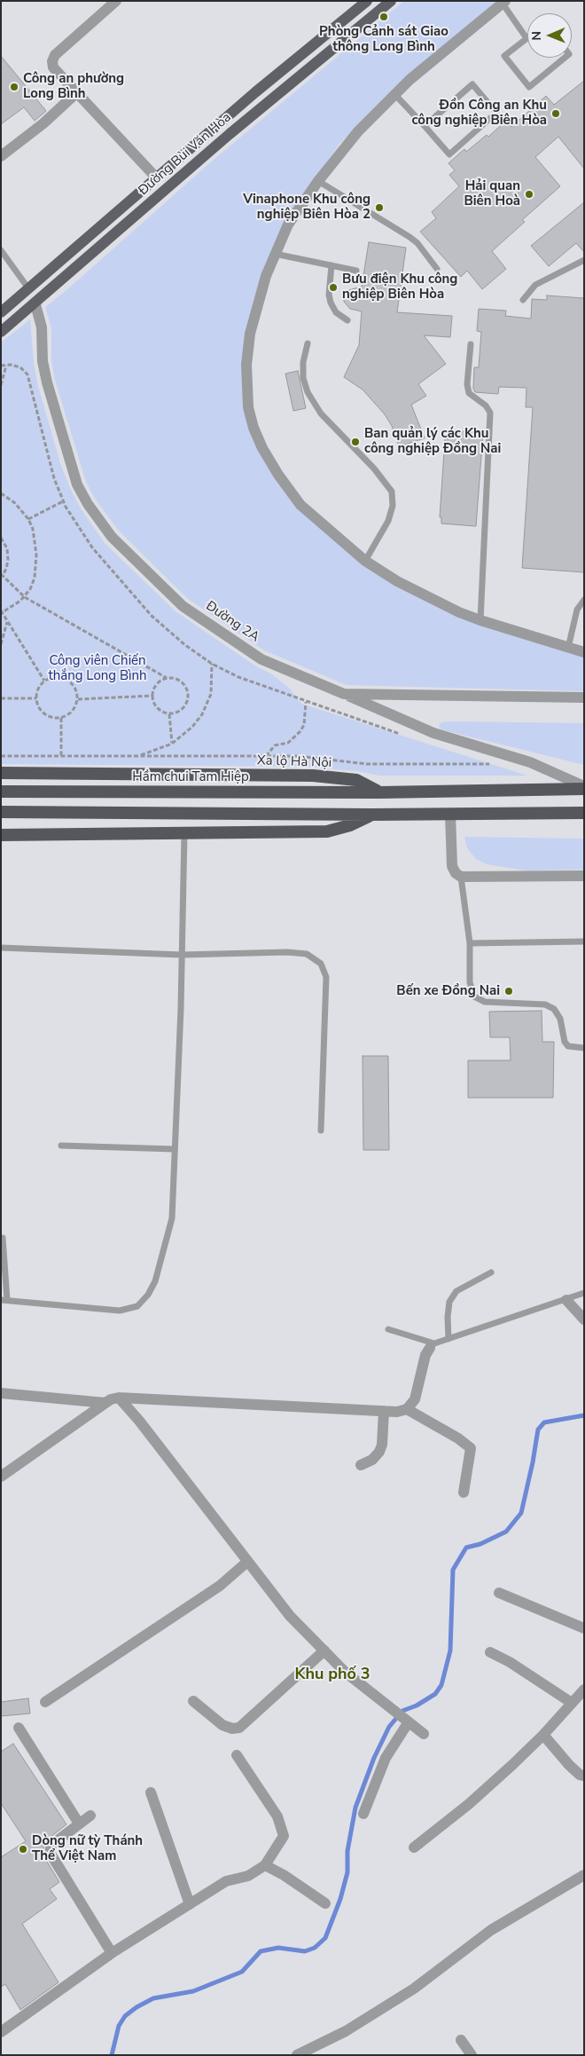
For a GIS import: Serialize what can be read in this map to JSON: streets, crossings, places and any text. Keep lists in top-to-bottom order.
{
  "streets": {
    "highway": ["Xa lộ Hà Nội", "Hầm chui Tam Hiệp"],
    "main road": ["Đường Bùi Văn Hòa"],
    "street": ["Đường 2A"]
  },
  "crossings": [
    ["Đường Bùi Văn Hòa", "Đường 2A"],
    ["Xa lộ Hà Nội", "Hầm chui Tam Hiệp"]
  ],
  "districts": ["Khu phố 3"],
  "parks": ["Công viên Chiến thắng Long Bình"],
  "places": [
    "Phòng Cảnh sát Giao thông Long Bình",
    "Công an phường Long Bình",
    "Đồn Công an Khu công nghiệp Biên Hòa",
    "Hải quan Biên Hoà",
    "Vinaphone Khu công nghiệp Biên Hòa 2",
    "Bưu điện Khu công nghiệp Biên Hòa",
    "Ban quản lý các Khu công nghiệp Đồng Nai",
    "Bến xe Đồng Nai",
    "Dòng nữ tỳ Thánh Thể Việt Nam"
  ],
  "north": "left"
}
